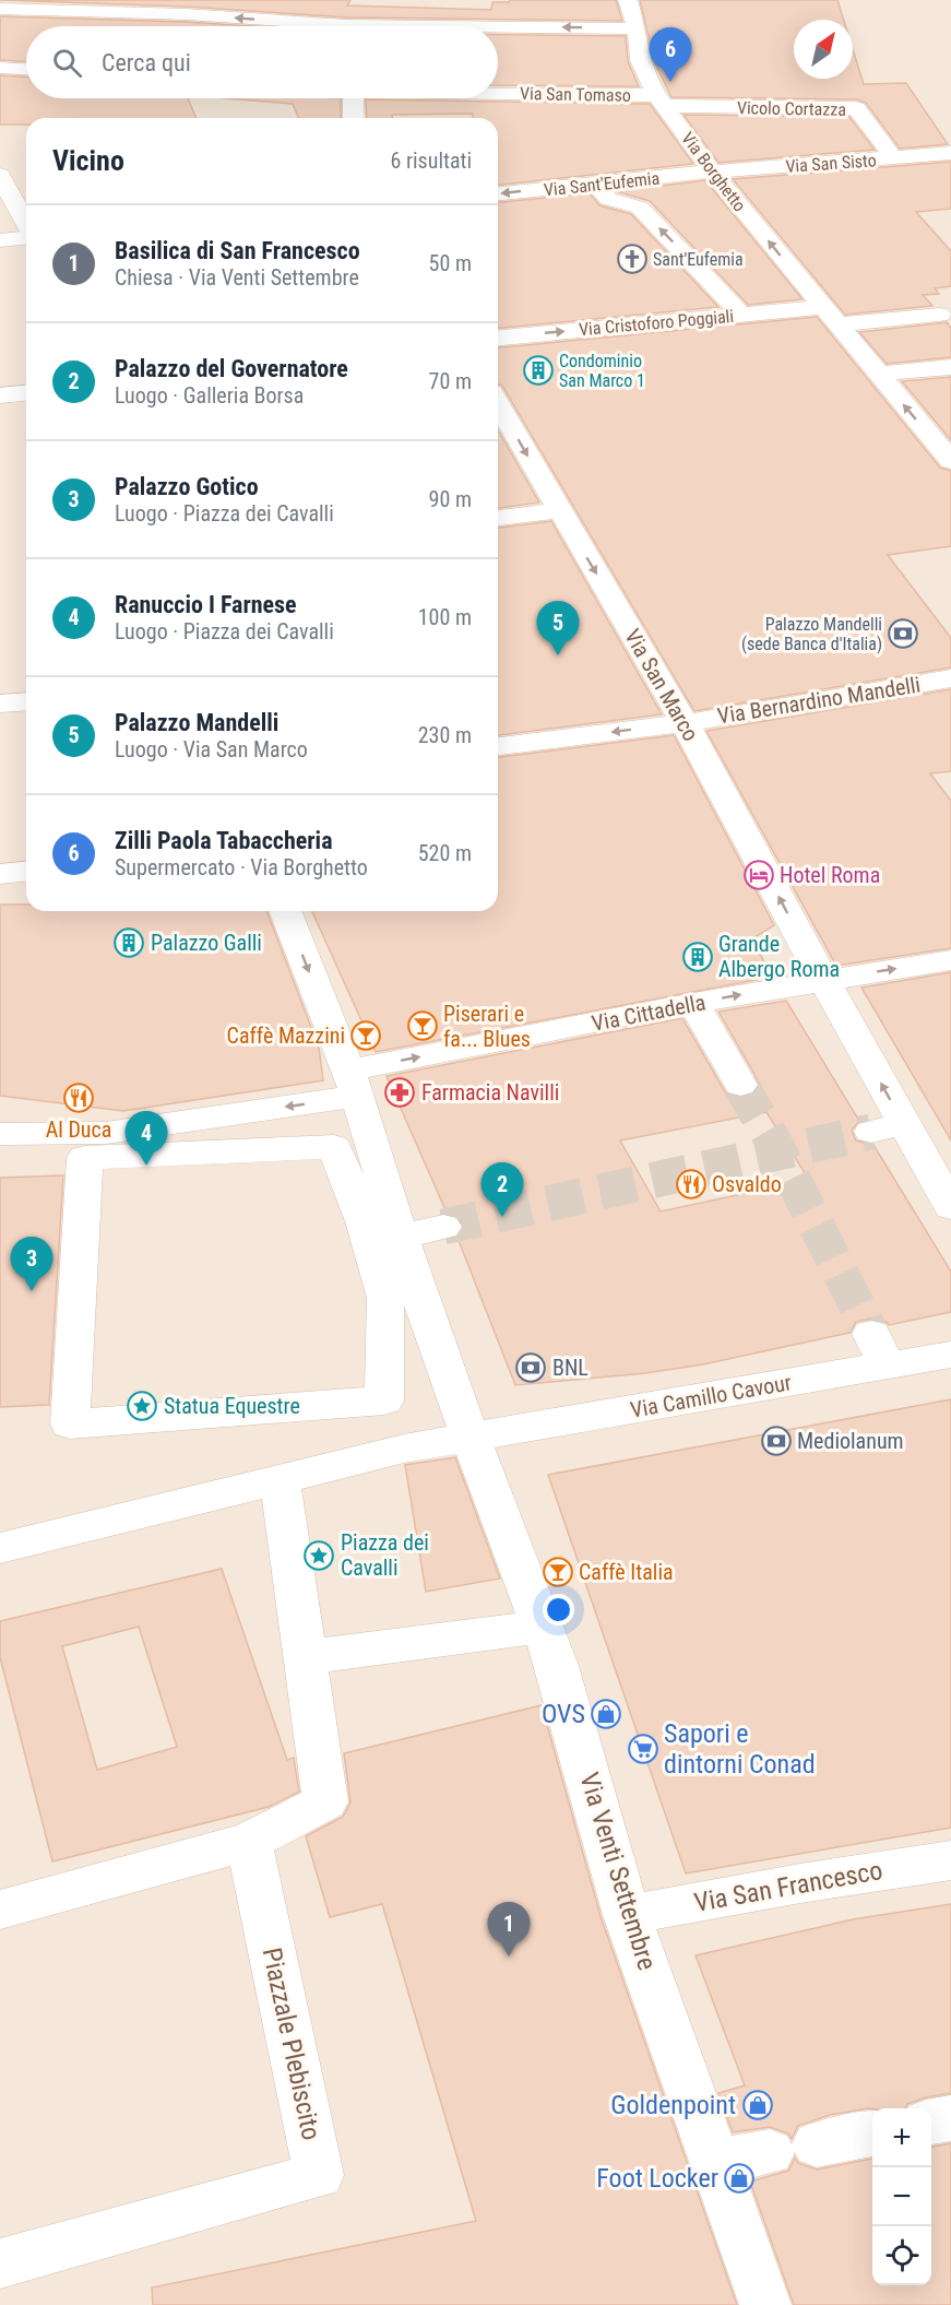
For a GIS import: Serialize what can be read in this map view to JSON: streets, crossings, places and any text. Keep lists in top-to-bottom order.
{
  "streets": {
    "street": [
      "Via San Tomaso",
      "Vicolo Cortazza",
      "Via San Sisto",
      "Via Borghetto",
      "Via Sant'Eufemia",
      "Via Cristoforo Poggiali",
      "Via San Marco",
      "Via Bernardino Mandelli",
      "Via Cittadella",
      "Via Camillo Cavour",
      "Via Venti Settembre",
      "Via San Francesco",
      "Piazzale Plebiscito"
    ]
  },
  "crossings": [
    ["Via San Tomaso", "Vicolo Cortazza"],
    ["Via San Tomaso", "Via Borghetto"],
    ["Vicolo Cortazza", "Via San Sisto"],
    ["Vicolo Cortazza", "Via Borghetto"],
    ["Via San Sisto", "Via Borghetto"],
    ["Via San Sisto", "Via Sant'Eufemia"],
    ["Via Borghetto", "Via Sant'Eufemia"],
    ["Via Borghetto", "Via Cristoforo Poggiali"],
    ["Via San Marco", "Via Bernardino Mandelli"],
    ["Via San Marco", "Via Cittadella"],
    ["Via Camillo Cavour", "Via Venti Settembre"],
    ["Via Venti Settembre", "Via San Francesco"]
  ],
  "one_way": ["Via Cittadella"],
  "places": {
    "church": ["Sant'Eufemia"],
    "building": ["Condominio San Marco 1", "Palazzo Galli", "Grande Albergo Roma"],
    "bank": ["Palazzo Mandelli (sede Banca d'Italia)", "BNL", "Mediolanum"],
    "hotel": ["Hotel Roma"],
    "bar": ["Piserari e fa... Blues", "Caffè Mazzini", "Caffè Italia"],
    "pharmacy": ["Farmacia Navilli"],
    "restaurant": ["Al Duca", "Osvaldo"],
    "place": ["Statua Equestre", "Piazza dei Cavalli"],
    "shop": ["OVS", "Goldenpoint", "Foot Locker"],
    "supermarket": ["Sapori e dintorni Conad"]
  },
  "north": "top right",
  "page": {
    "search": "Cerca qui",
    "pins": [
      "6",
      "5",
      "4",
      "2",
      "3",
      "1"
    ],
    "heading": ["Vicino", "6 risultati"],
    "list": [
      {
        "mark": "1",
        "name": "Basilica di San Francesco",
        "note": "Chiesa · Via Venti Settembre",
        "value": "50 m"
      },
      {
        "mark": "2",
        "name": "Palazzo del Governatore",
        "note": "Luogo · Galleria Borsa",
        "value": "70 m"
      },
      {
        "mark": "3",
        "name": "Palazzo Gotico",
        "note": "Luogo · Piazza dei Cavalli",
        "value": "90 m"
      },
      {
        "mark": "4",
        "name": "Ranuccio I Farnese",
        "note": "Luogo · Piazza dei Cavalli",
        "value": "100 m"
      },
      {
        "mark": "5",
        "name": "Palazzo Mandelli",
        "note": "Luogo · Via San Marco",
        "value": "230 m"
      },
      {
        "mark": "6",
        "name": "Zilli Paola Tabaccheria",
        "note": "Supermercato · Via Borghetto",
        "value": "520 m"
      }
    ],
    "map_buttons": ["+", "−"]
  }
}
